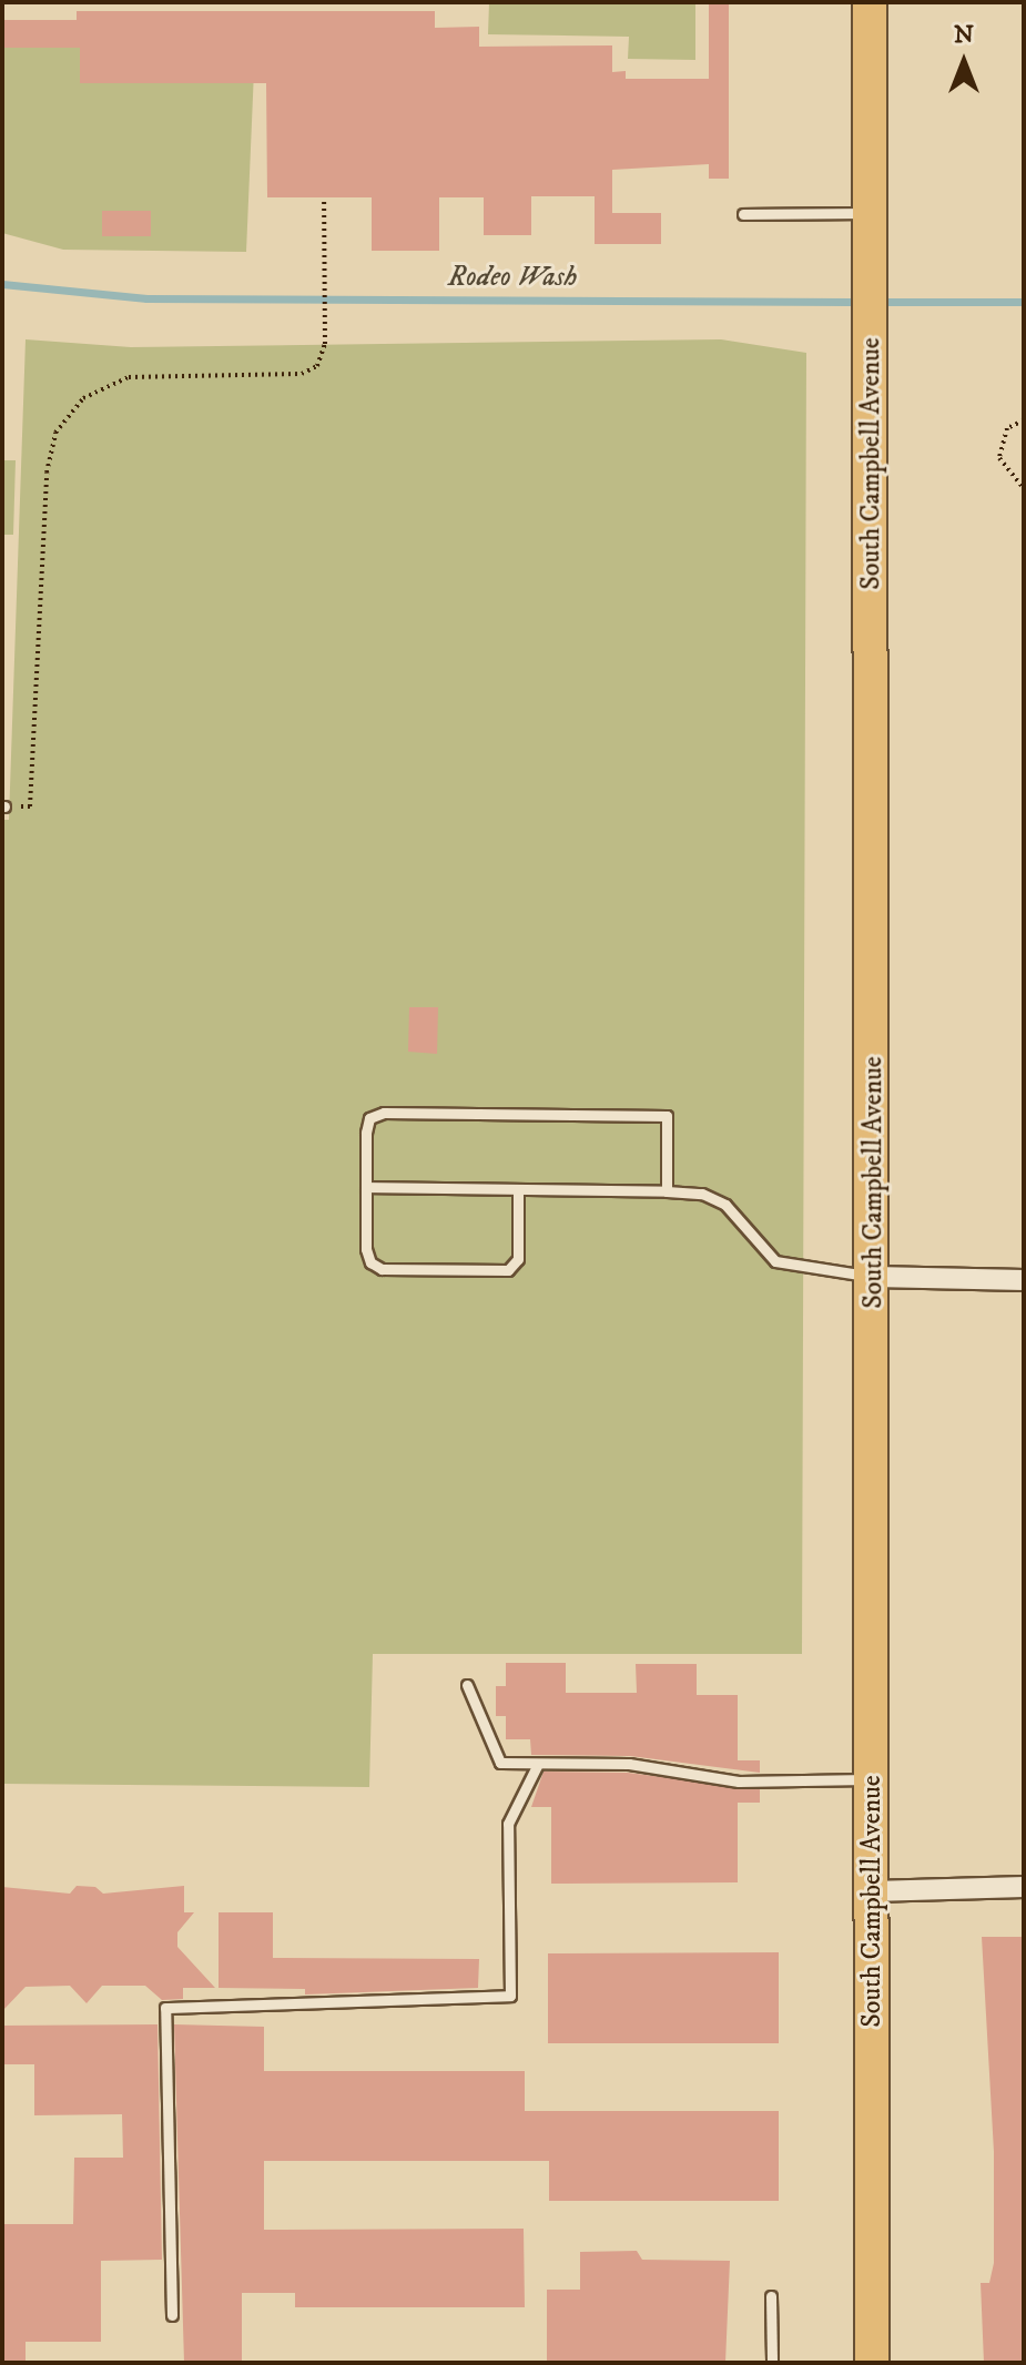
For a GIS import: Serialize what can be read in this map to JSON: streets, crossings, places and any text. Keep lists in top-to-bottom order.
{
  "streets": {
    "main road": ["South Campbell Avenue"]
  },
  "water": ["Rodeo Wash"],
  "north": "top"
}
